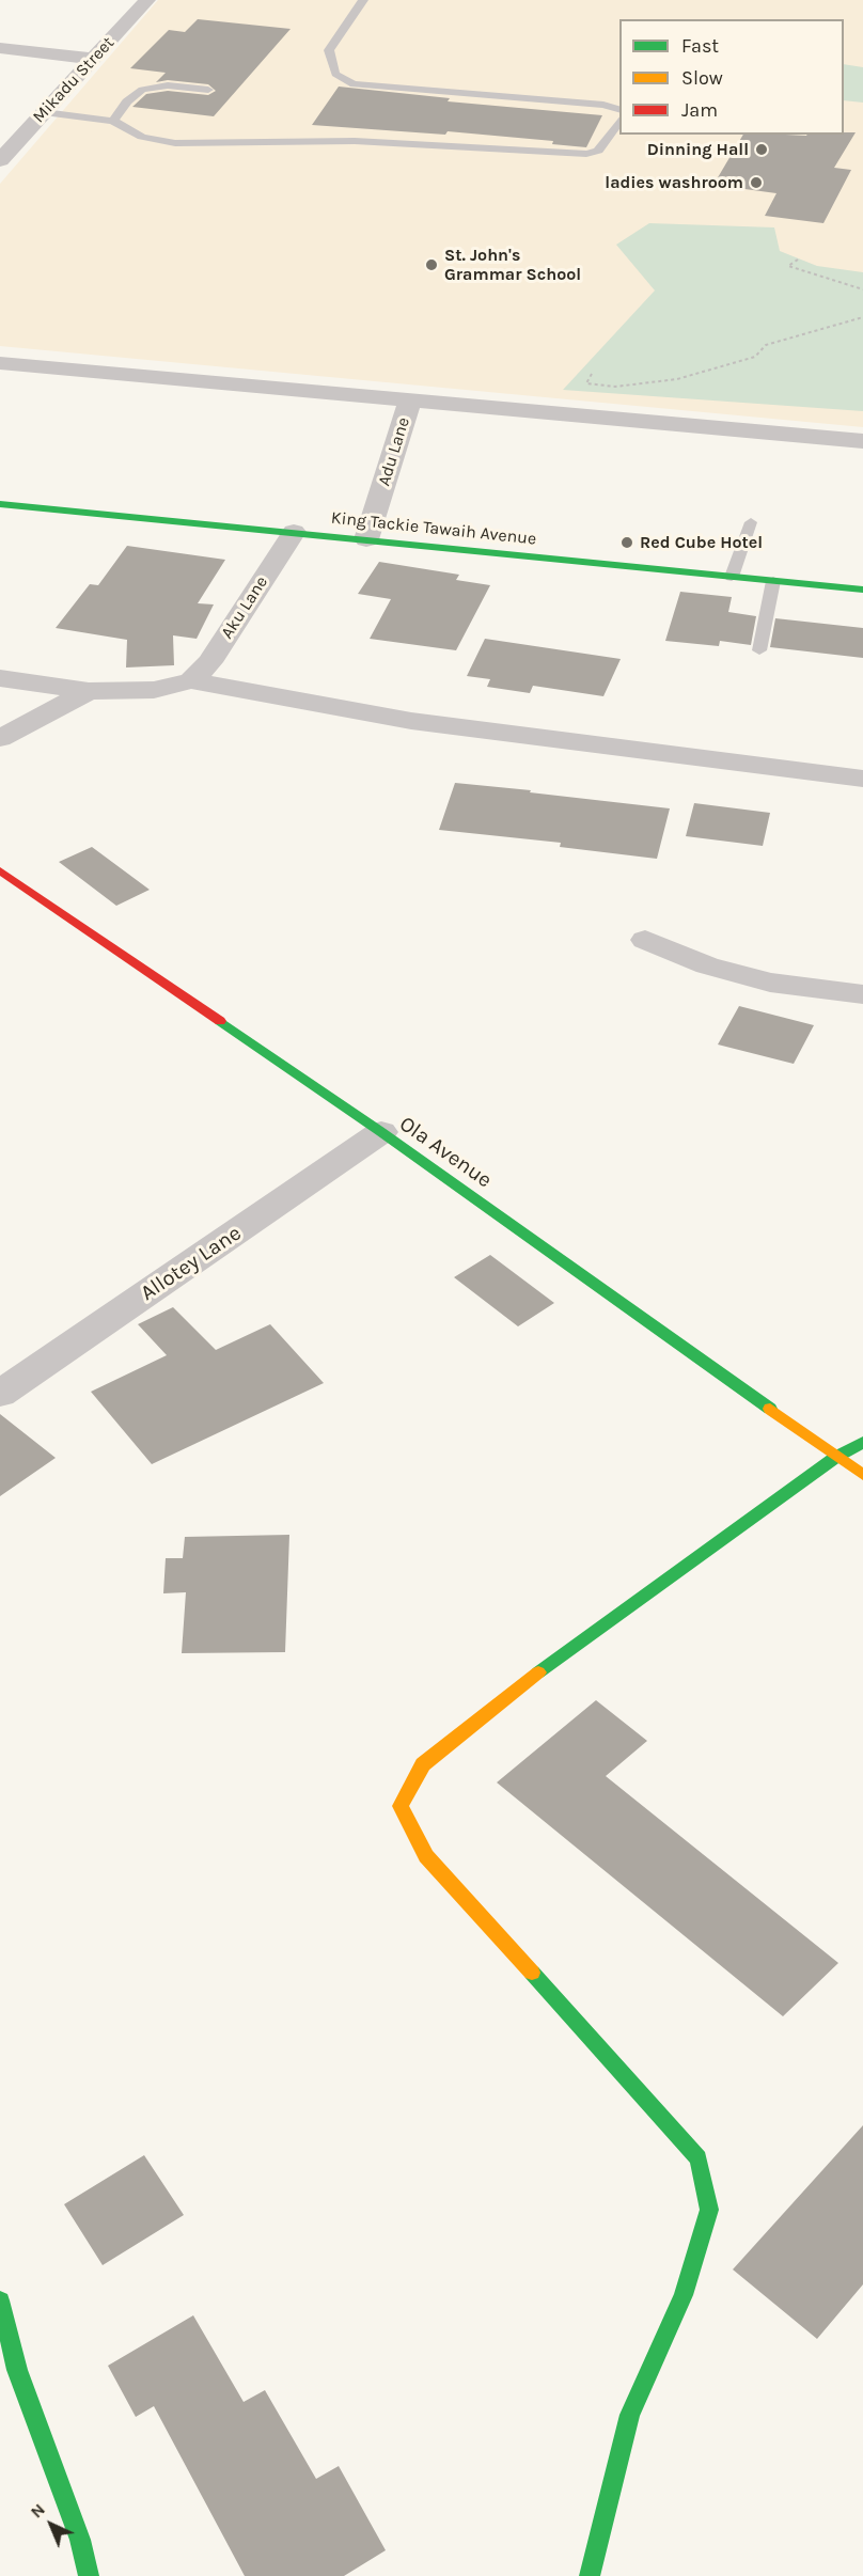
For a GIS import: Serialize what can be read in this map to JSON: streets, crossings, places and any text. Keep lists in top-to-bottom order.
{
  "streets": {
    "street": [
      "Mikadu Street",
      "Adu Lane",
      "King Tackie Tawaih Avenue",
      "Aku Lane",
      "Ola Avenue",
      "Allotey Lane"
    ]
  },
  "crossings": [
    ["Adu Lane", "King Tackie Tawaih Avenue"],
    ["King Tackie Tawaih Avenue", "Aku Lane"],
    ["Ola Avenue", "Allotey Lane"]
  ],
  "places": [
    "Dinning Hall",
    "ladies washroom",
    "St. John's Grammar School",
    "Red Cube Hotel"
  ],
  "legend": ["Fast", "Slow", "Jam"],
  "north": "top left"
}
